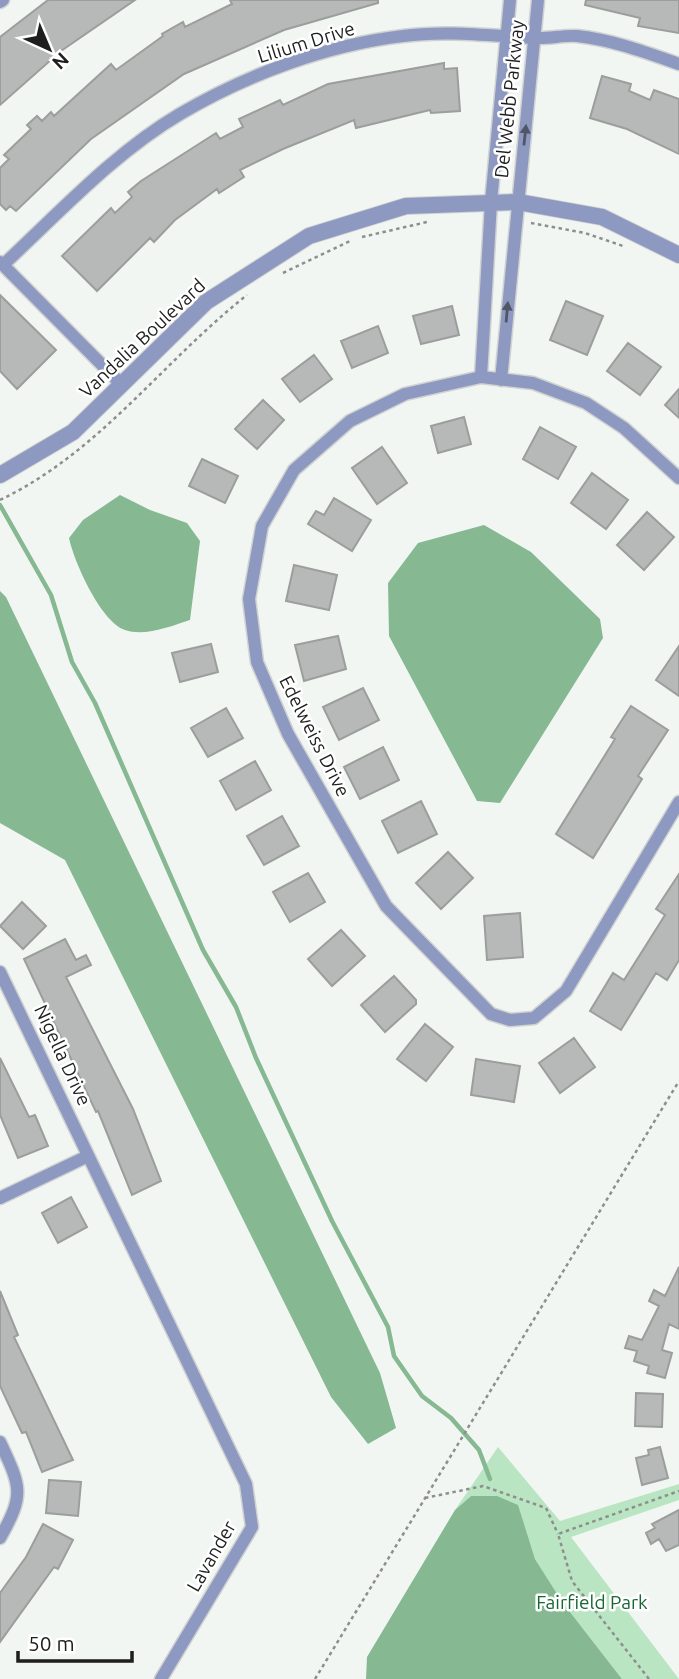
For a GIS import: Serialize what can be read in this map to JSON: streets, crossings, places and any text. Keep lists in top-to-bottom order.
{
  "streets": {
    "street": [
      "Lilium Drive",
      "Del Webb Parkway",
      "Vandalia Boulevard",
      "Edelweiss Drive",
      "Nigella Drive",
      "Lavander"
    ]
  },
  "crossings": [
    ["Lilium Drive", "Del Webb Parkway"],
    ["Del Webb Parkway", "Vandalia Boulevard"],
    ["Del Webb Parkway", "Edelweiss Drive"],
    ["Nigella Drive", "Lavander"]
  ],
  "parks": ["Fairfield Park"],
  "scale_bar": "50 m",
  "north": "bottom right"
}
